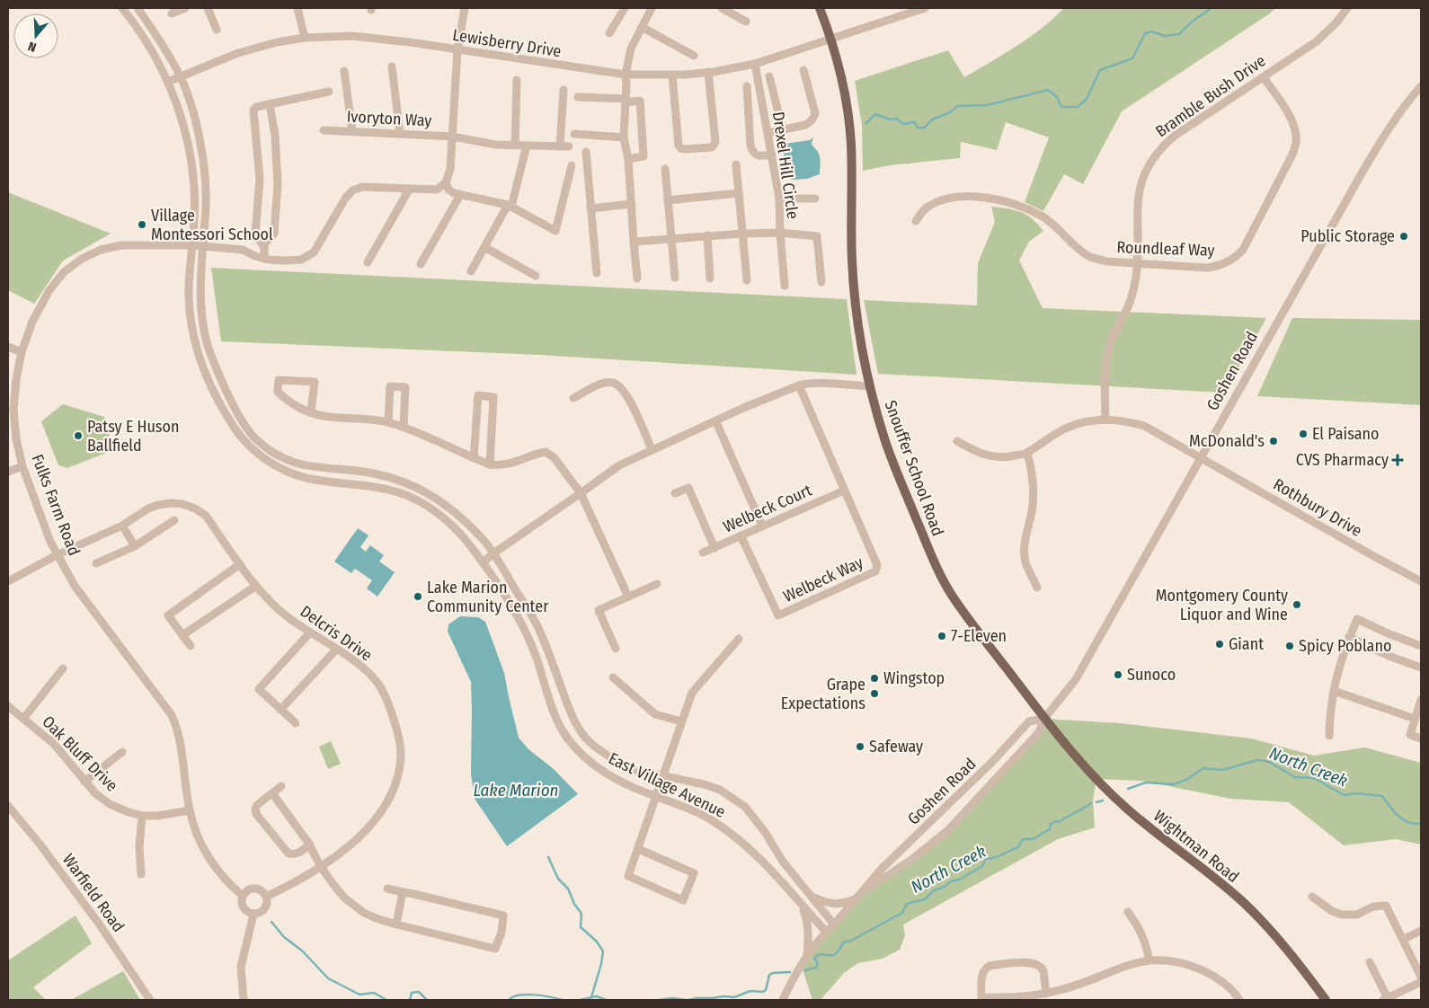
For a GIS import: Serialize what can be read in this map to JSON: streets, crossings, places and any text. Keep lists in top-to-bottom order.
{
  "streets": {
    "main road": ["Snouffer School Road", "Wightman Road"],
    "street": [
      "Lewisberry Drive",
      "Bramble Bush Drive",
      "Ivoryton Way",
      "Drexel Hill Circle",
      "Roundleaf Way",
      "Goshen Road",
      "Fulks Farm Road",
      "Rothbury Drive",
      "Welbeck Court",
      "Welbeck Way",
      "Delcris Drive",
      "Oak Bluff Drive",
      "East Village Avenue",
      "Warfield Road"
    ]
  },
  "crossings": [
    ["Lewisberry Drive", "Drexel Hill Circle"],
    ["Lewisberry Drive", "Snouffer School Road"],
    ["Lewisberry Drive", "East Village Avenue"],
    ["Bramble Bush Drive", "Roundleaf Way"],
    ["Bramble Bush Drive", "Rothbury Drive"],
    ["Goshen Road", "Snouffer School Road"],
    ["Goshen Road", "Rothbury Drive"],
    ["Goshen Road", "East Village Avenue"],
    ["Goshen Road", "Wightman Road"],
    ["Snouffer School Road", "Wightman Road"],
    ["Fulks Farm Road", "Delcris Drive"],
    ["Fulks Farm Road", "Oak Bluff Drive"],
    ["Fulks Farm Road", "East Village Avenue"],
    ["Welbeck Court", "Welbeck Way"]
  ],
  "water": ["North Creek", "Lake Marion"],
  "places": {
    "other": [
      "Village Montessori School",
      "Public Storage",
      "El Paisano",
      "Patsy E Huson Ballfield",
      "McDonald's",
      "Lake Marion Community Center",
      "Montgomery County Liquor and Wine",
      "7-Eleven",
      "Giant",
      "Spicy Poblano",
      "Sunoco",
      "Wingstop",
      "Grape Expectations",
      "Safeway"
    ],
    "health": ["CVS Pharmacy"]
  },
  "north": "bottom"
}
